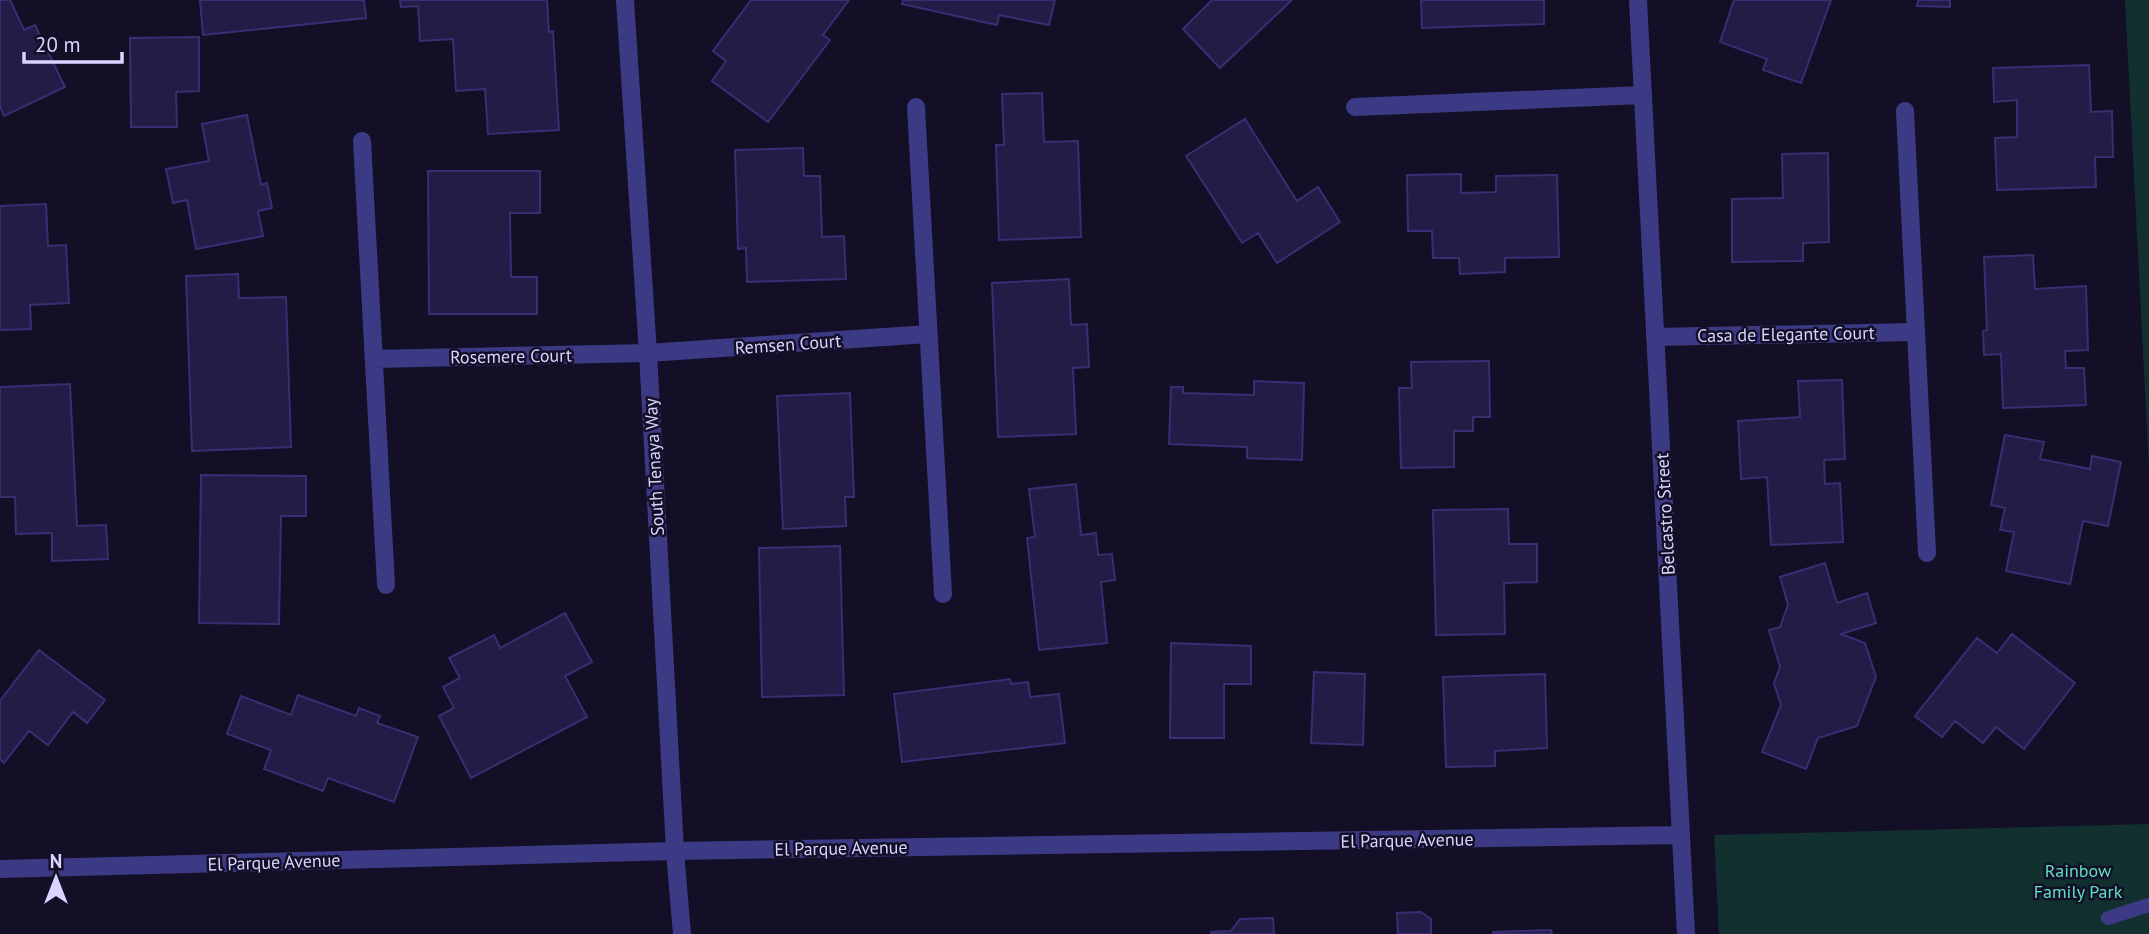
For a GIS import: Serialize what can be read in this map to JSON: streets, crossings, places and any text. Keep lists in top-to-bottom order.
{
  "streets": {
    "street": [
      "Casa de Elegante Court",
      "Remsen Court",
      "Rosemere Court",
      "South Tenaya Way",
      "Belcastro Street",
      "El Parque Avenue"
    ]
  },
  "crossings": [
    ["Casa de Elegante Court", "Belcastro Street"],
    ["Remsen Court", "Rosemere Court"],
    ["Remsen Court", "South Tenaya Way"],
    ["Rosemere Court", "South Tenaya Way"],
    ["South Tenaya Way", "El Parque Avenue"],
    ["Belcastro Street", "El Parque Avenue"]
  ],
  "parks": ["Rainbow Family Park"],
  "scale_bar": "20 m",
  "north": "top"
}
